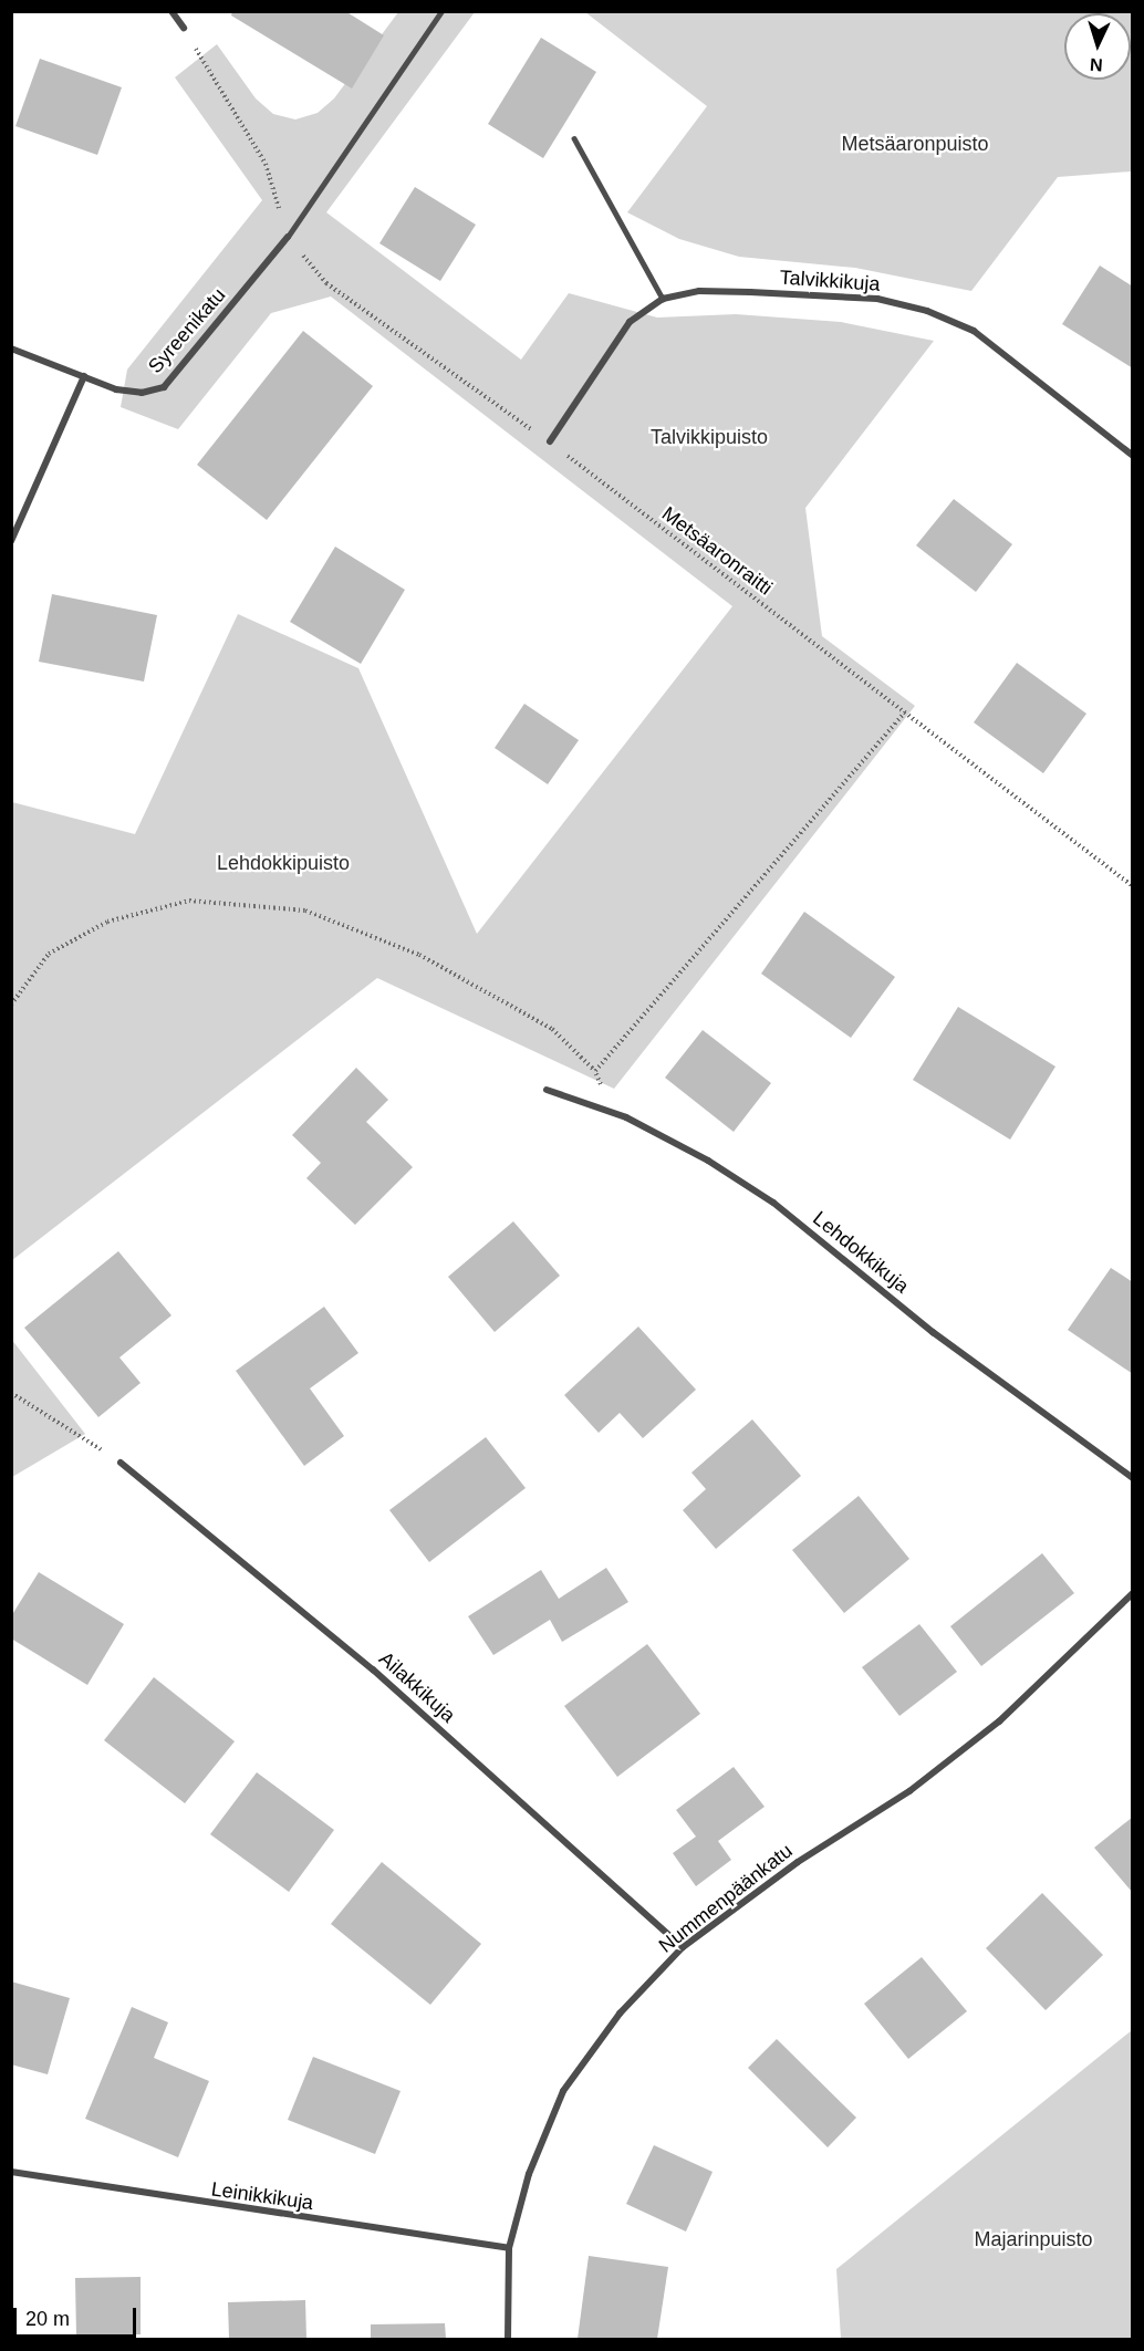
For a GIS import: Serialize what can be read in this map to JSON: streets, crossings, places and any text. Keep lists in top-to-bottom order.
{
  "streets": {
    "street": [
      "Talvikkikuja",
      "Syreenikatu",
      "Lehdokkikuja",
      "Ailakkikuja",
      "Nummenpäänkatu",
      "Leinikkikuja"
    ],
    "path": ["Metsäaronraitti"]
  },
  "crossings": [
    ["Talvikkikuja", "Metsäaronraitti"],
    ["Syreenikatu", "Metsäaronraitti"],
    ["Ailakkikuja", "Nummenpäänkatu"],
    ["Nummenpäänkatu", "Leinikkikuja"]
  ],
  "parks": [
    "Metsäaronpuisto",
    "Talvikkipuisto",
    "Lehdokkipuisto",
    "Majarinpuisto"
  ],
  "scale_bar": "20 m",
  "north": "bottom"
}
